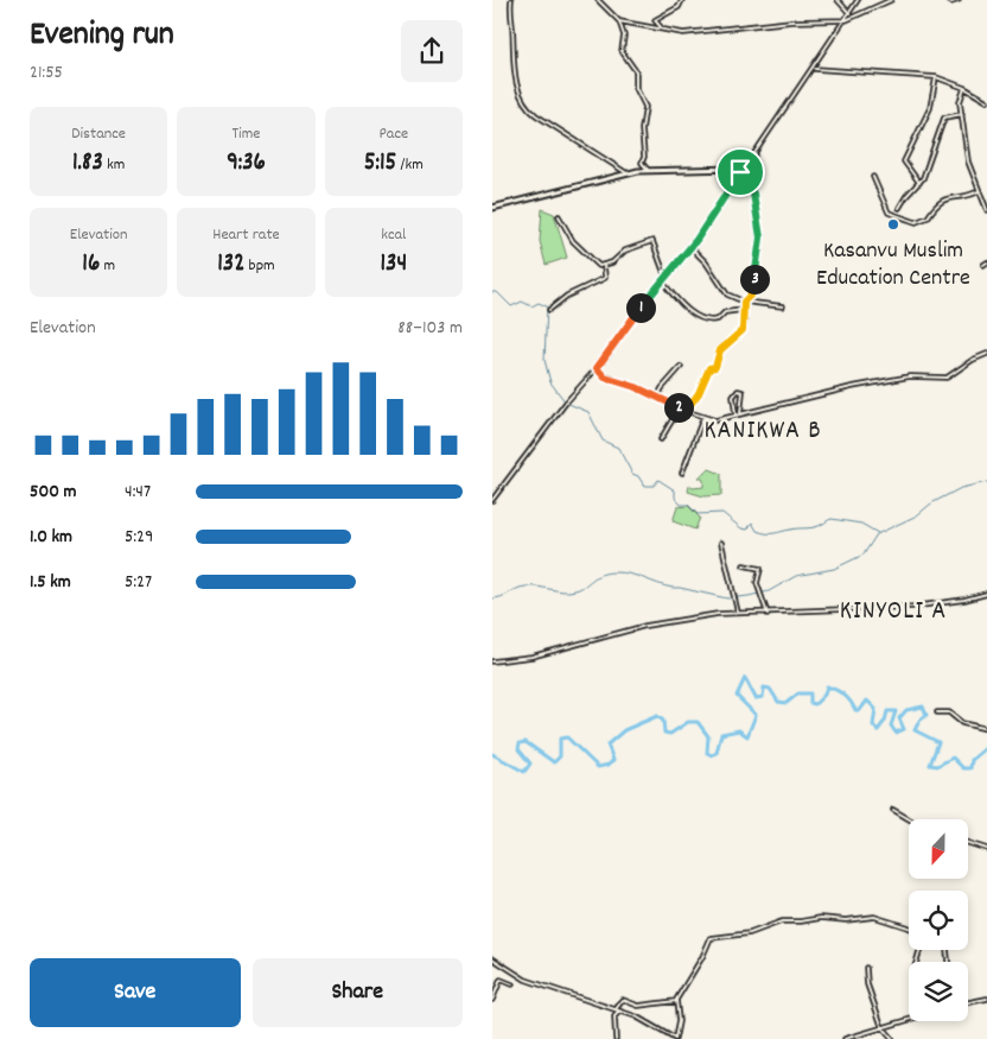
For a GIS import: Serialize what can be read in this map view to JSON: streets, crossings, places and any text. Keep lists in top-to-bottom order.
{
  "districts": ["KANIKWA B", "KINYOLI A"],
  "places": ["Kasanvu Muslim Education Centre"],
  "north": "bottom",
  "page": {
    "heading": ["Evening run", "21:55"],
    "stats": [
      ["Distance", "1.83 km"],
      ["Time", "9:36"],
      ["Pace", "5:15 /km"],
      ["Elevation", "16 m"],
      ["Heart rate", "132 bpm"],
      ["kcal", "134"]
    ],
    "pins": ["3", "1", "2"],
    "chart": ["Elevation", "88–103 m"],
    "list": [
      {
        "name": "500 m",
        "note": "4:47"
      },
      {
        "name": "1.0 km",
        "note": "5:29"
      },
      {
        "name": "1.5 km",
        "note": "5:27"
      }
    ],
    "buttons": ["Save", "Share"]
  }
}
